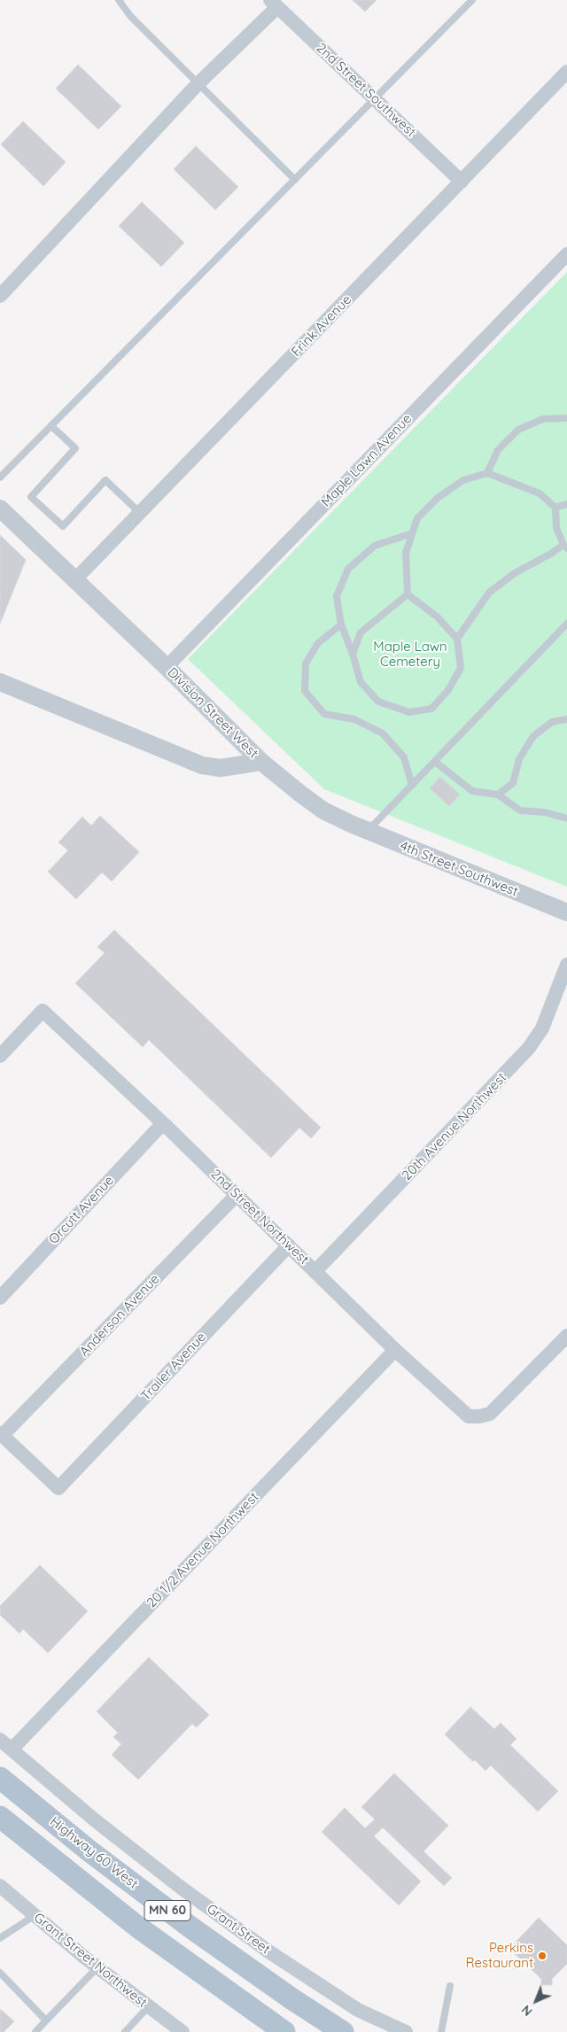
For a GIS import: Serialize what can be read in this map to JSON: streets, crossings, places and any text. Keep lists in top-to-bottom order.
{
  "streets": {
    "main road": ["Highway 60 West", "MN 60"],
    "street": [
      "2nd Street Southwest",
      "Frink Avenue",
      "Maple Lawn Avenue",
      "Division Street West",
      "4th Street Southwest",
      "20th Avenue Northwest",
      "Orcutt Avenue",
      "2nd Street Northwest",
      "Anderson Avenue",
      "Trailer Avenue",
      "20 1/2 Avenue Northwest",
      "Grant Street",
      "Grant Street Northwest"
    ]
  },
  "crossings": [
    ["2nd Street Southwest", "Frink Avenue"],
    ["Frink Avenue", "Division Street West"],
    ["Maple Lawn Avenue", "Division Street West"],
    ["Division Street West", "4th Street Southwest"],
    ["20th Avenue Northwest", "2nd Street Northwest"],
    ["Orcutt Avenue", "2nd Street Northwest"],
    ["2nd Street Northwest", "Anderson Avenue"],
    ["2nd Street Northwest", "Trailer Avenue"],
    ["2nd Street Northwest", "20 1/2 Avenue Northwest"],
    ["Anderson Avenue", "Trailer Avenue"],
    ["20 1/2 Avenue Northwest", "Grant Street"]
  ],
  "parks": ["Maple Lawn Cemetery"],
  "places": ["Perkins Restaurant"],
  "north": "bottom left"
}
